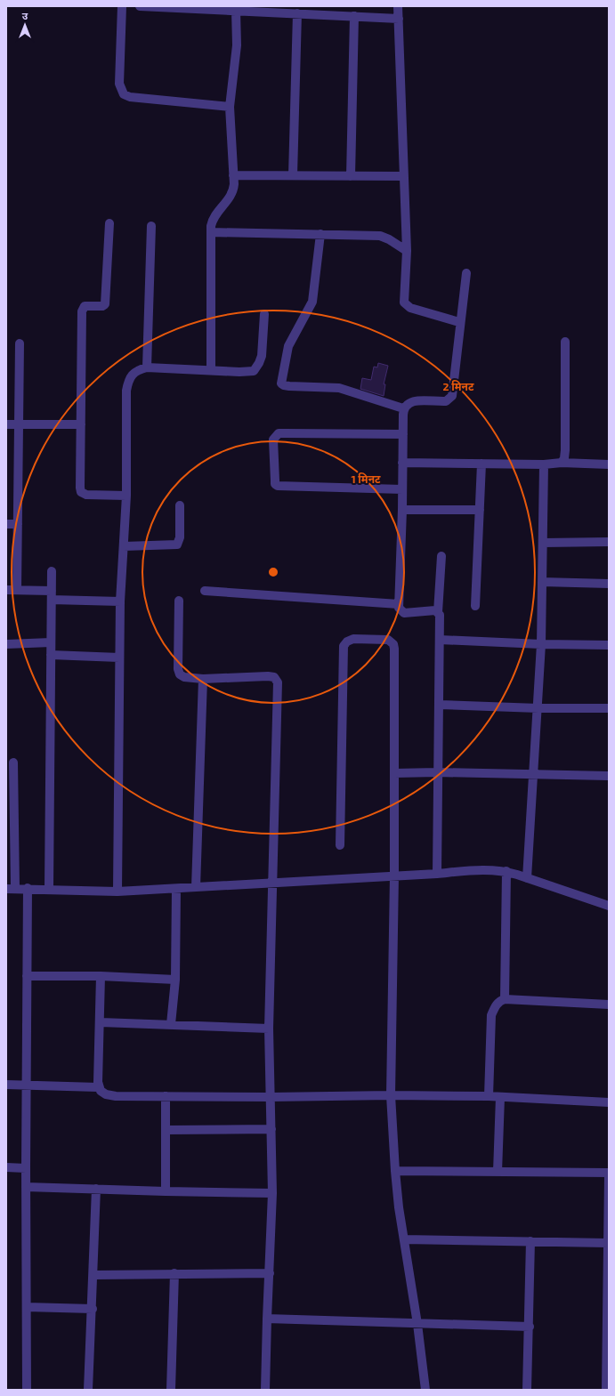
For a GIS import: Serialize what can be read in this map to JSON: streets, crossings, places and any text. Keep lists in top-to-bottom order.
{
  "north": "top",
  "rings": ["2 मिनट", "1 मिनट"]
}
